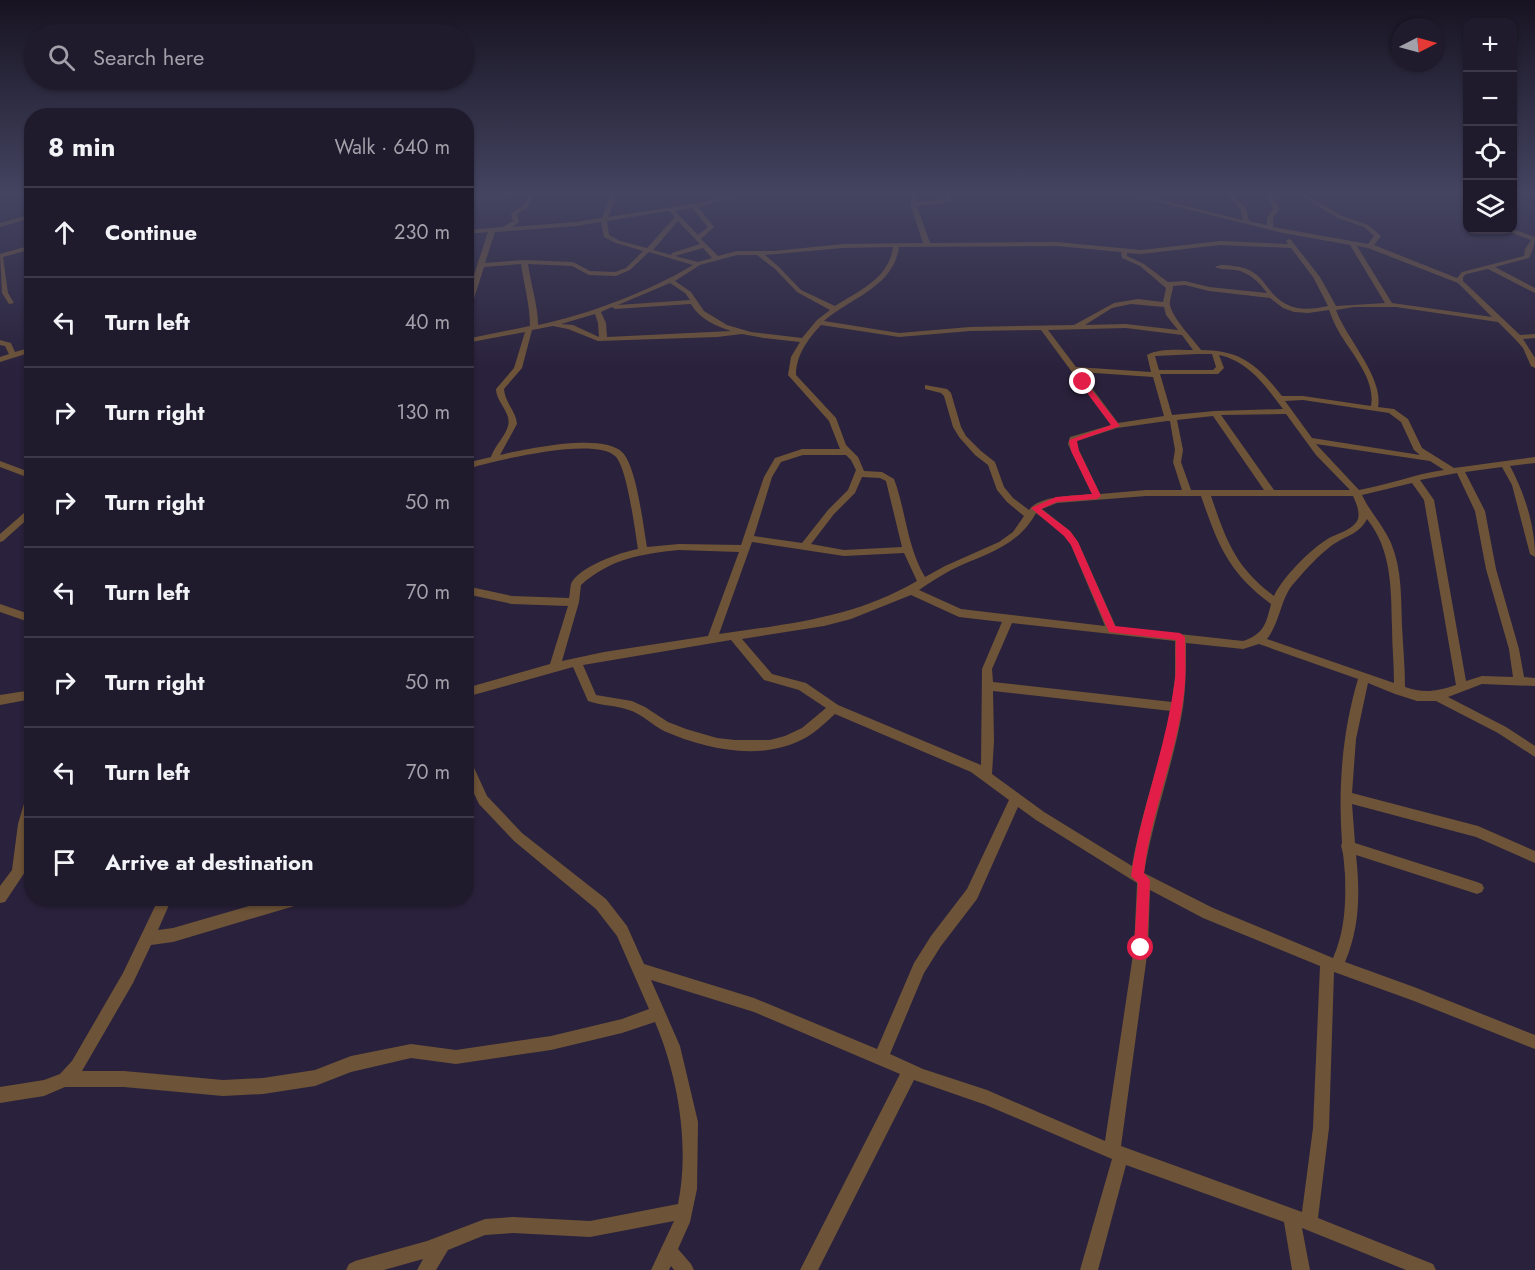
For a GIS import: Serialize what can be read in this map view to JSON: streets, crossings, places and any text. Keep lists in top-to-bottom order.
{
  "north": "right",
  "page": {
    "map_buttons": ["+", "−"],
    "search": "Search here",
    "heading": ["8 min", "Walk · 640 m"],
    "list": [
      ["Continue", "230 m"],
      ["Turn left", "40 m"],
      ["Turn right", "130 m"],
      ["Turn right", "50 m"],
      ["Turn left", "70 m"],
      ["Turn right", "50 m"],
      ["Turn left", "70 m"],
      "Arrive at destination"
    ]
  }
}
